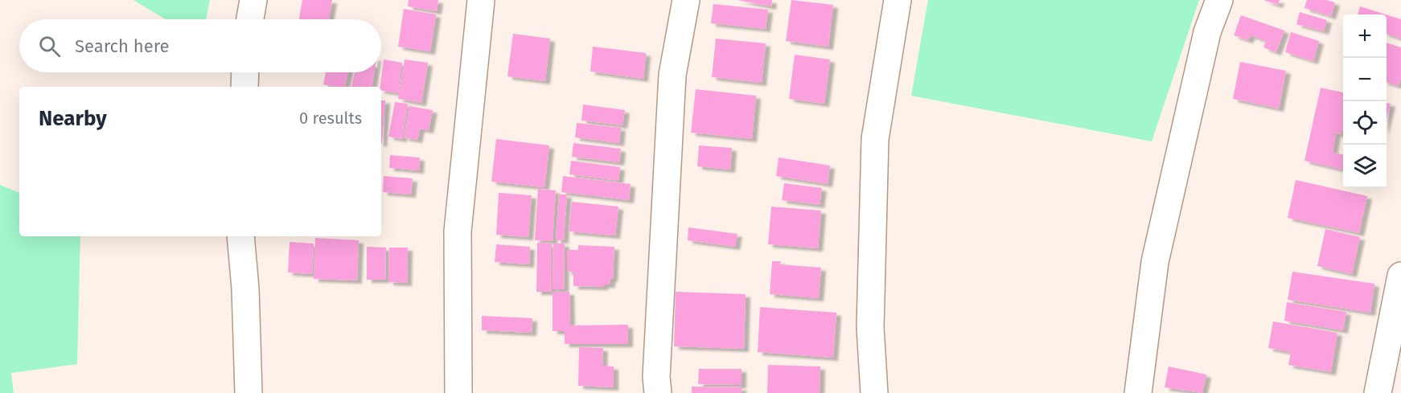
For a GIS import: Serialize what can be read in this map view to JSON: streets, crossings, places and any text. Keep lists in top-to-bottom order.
{
  "page": {
    "map_buttons": ["+", "−"],
    "search": "Search here",
    "heading": ["Nearby", "0 results"]
  }
}
